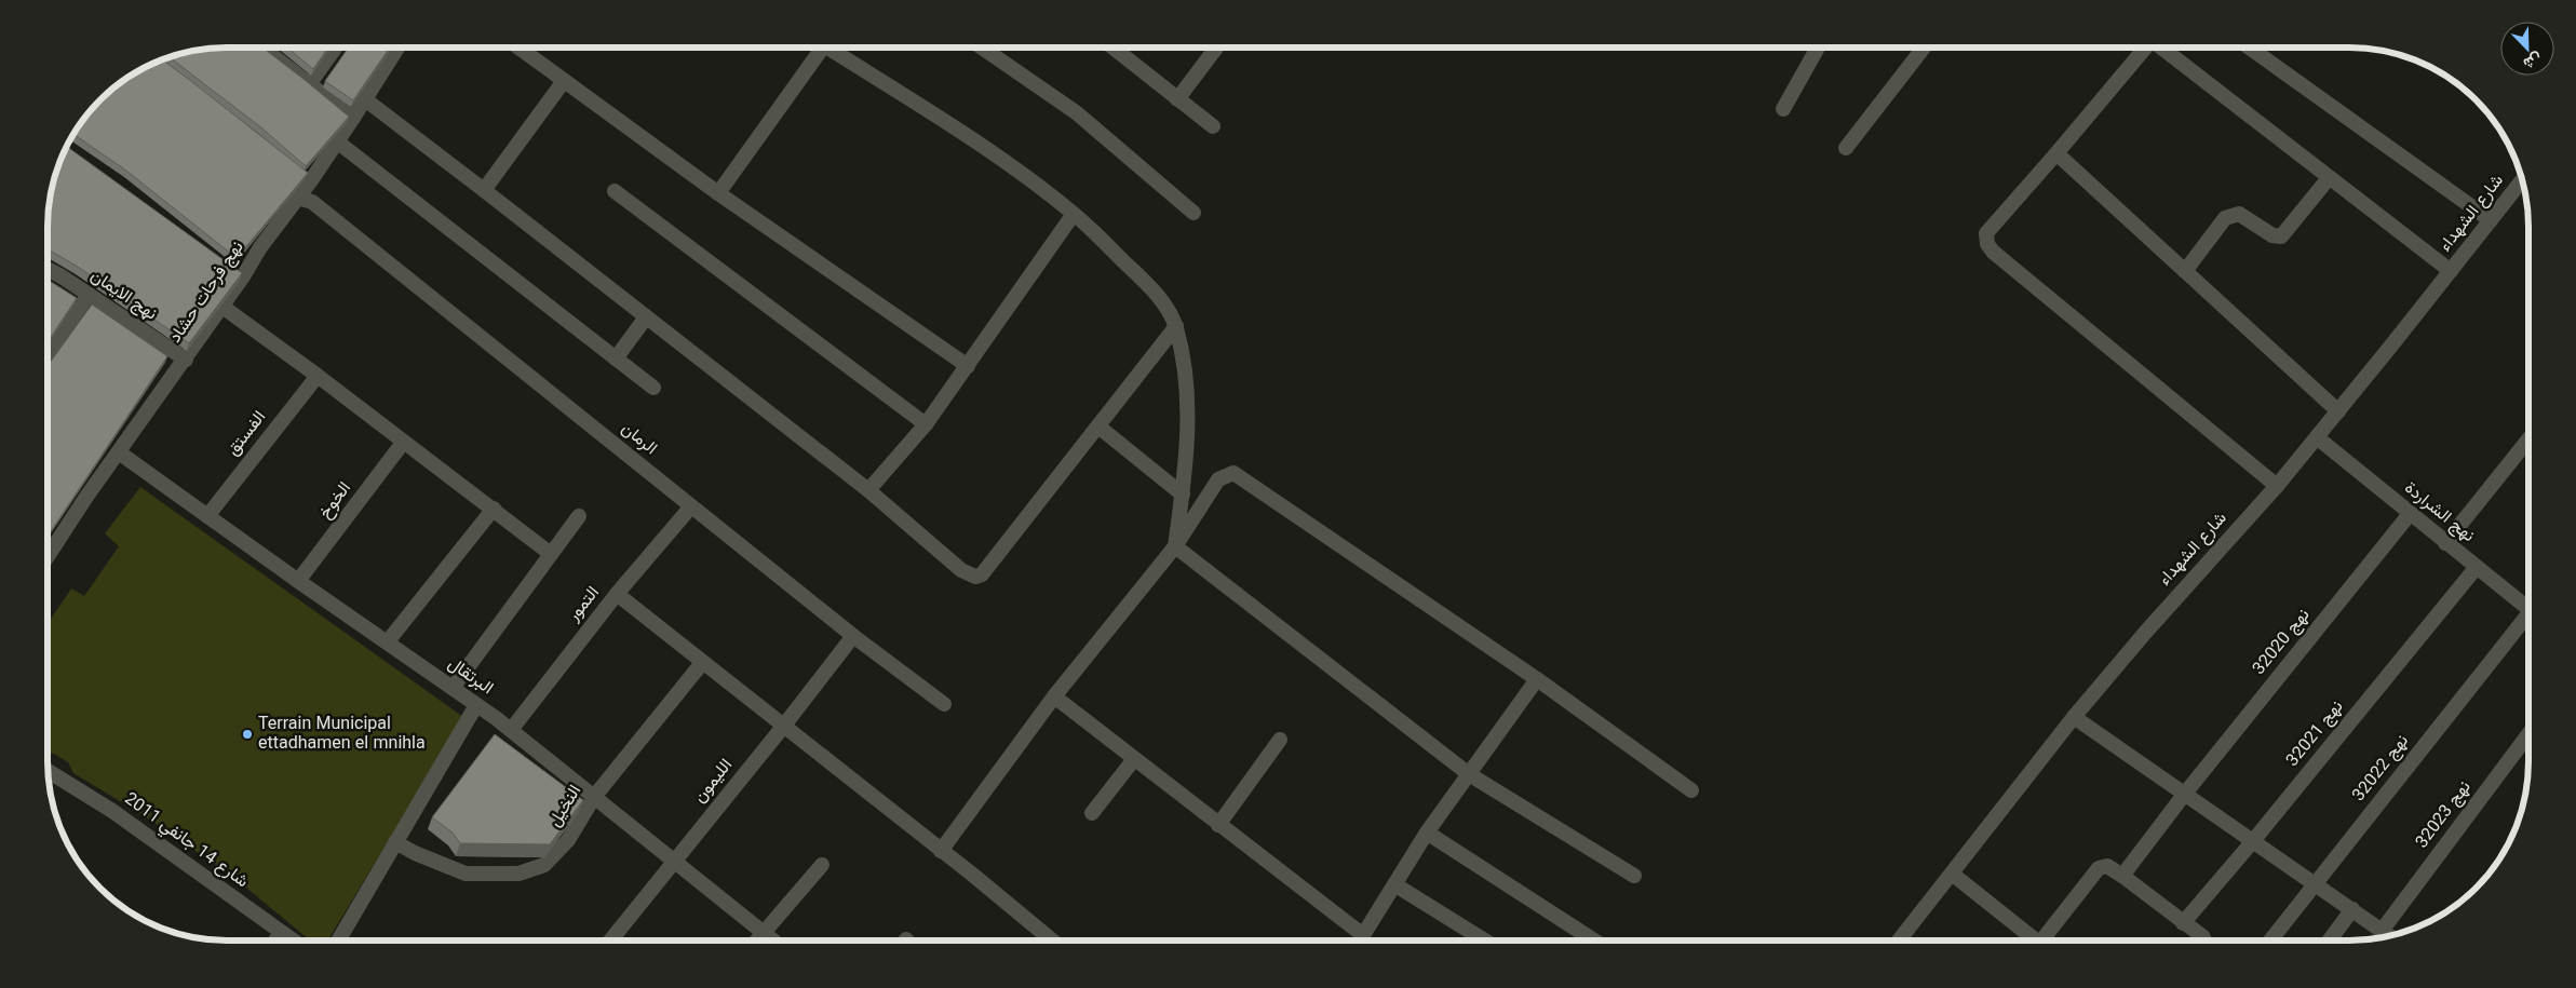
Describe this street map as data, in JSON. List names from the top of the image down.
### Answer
{
  "streets": {
    "street": [
      "شارع الشهداء",
      "نهج فرحات حشاد",
      "نهج الايمان",
      "الفستق",
      "الرمان",
      "الخوخ",
      "نهج الشراردة",
      "التمور",
      "نهج 32020",
      "البرتقال",
      "نهج 32021",
      "نهج 32022",
      "الليمون",
      "النخيل",
      "نهج 32023",
      "شارع 14 جانفي 2011"
    ]
  },
  "crossings": [
    ["شارع الشهداء", "نهج الشراردة"],
    ["نهج فرحات حشاد", "نهج الايمان"],
    ["نهج فرحات حشاد", "الرمان"],
    ["نهج فرحات حشاد", "البرتقال"],
    ["الفستق", "البرتقال"],
    ["الرمان", "التمور"],
    ["الرمان", "الليمون"],
    ["الخوخ", "البرتقال"],
    ["نهج الشراردة", "نهج 32020"],
    ["نهج الشراردة", "نهج 32021"],
    ["التمور", "البرتقال"],
    ["البرتقال", "الليمون"],
    ["البرتقال", "النخيل"]
  ],
  "places": ["Terrain Municipal ettadhamen el mnihla"],
  "north": "bottom right"
}
